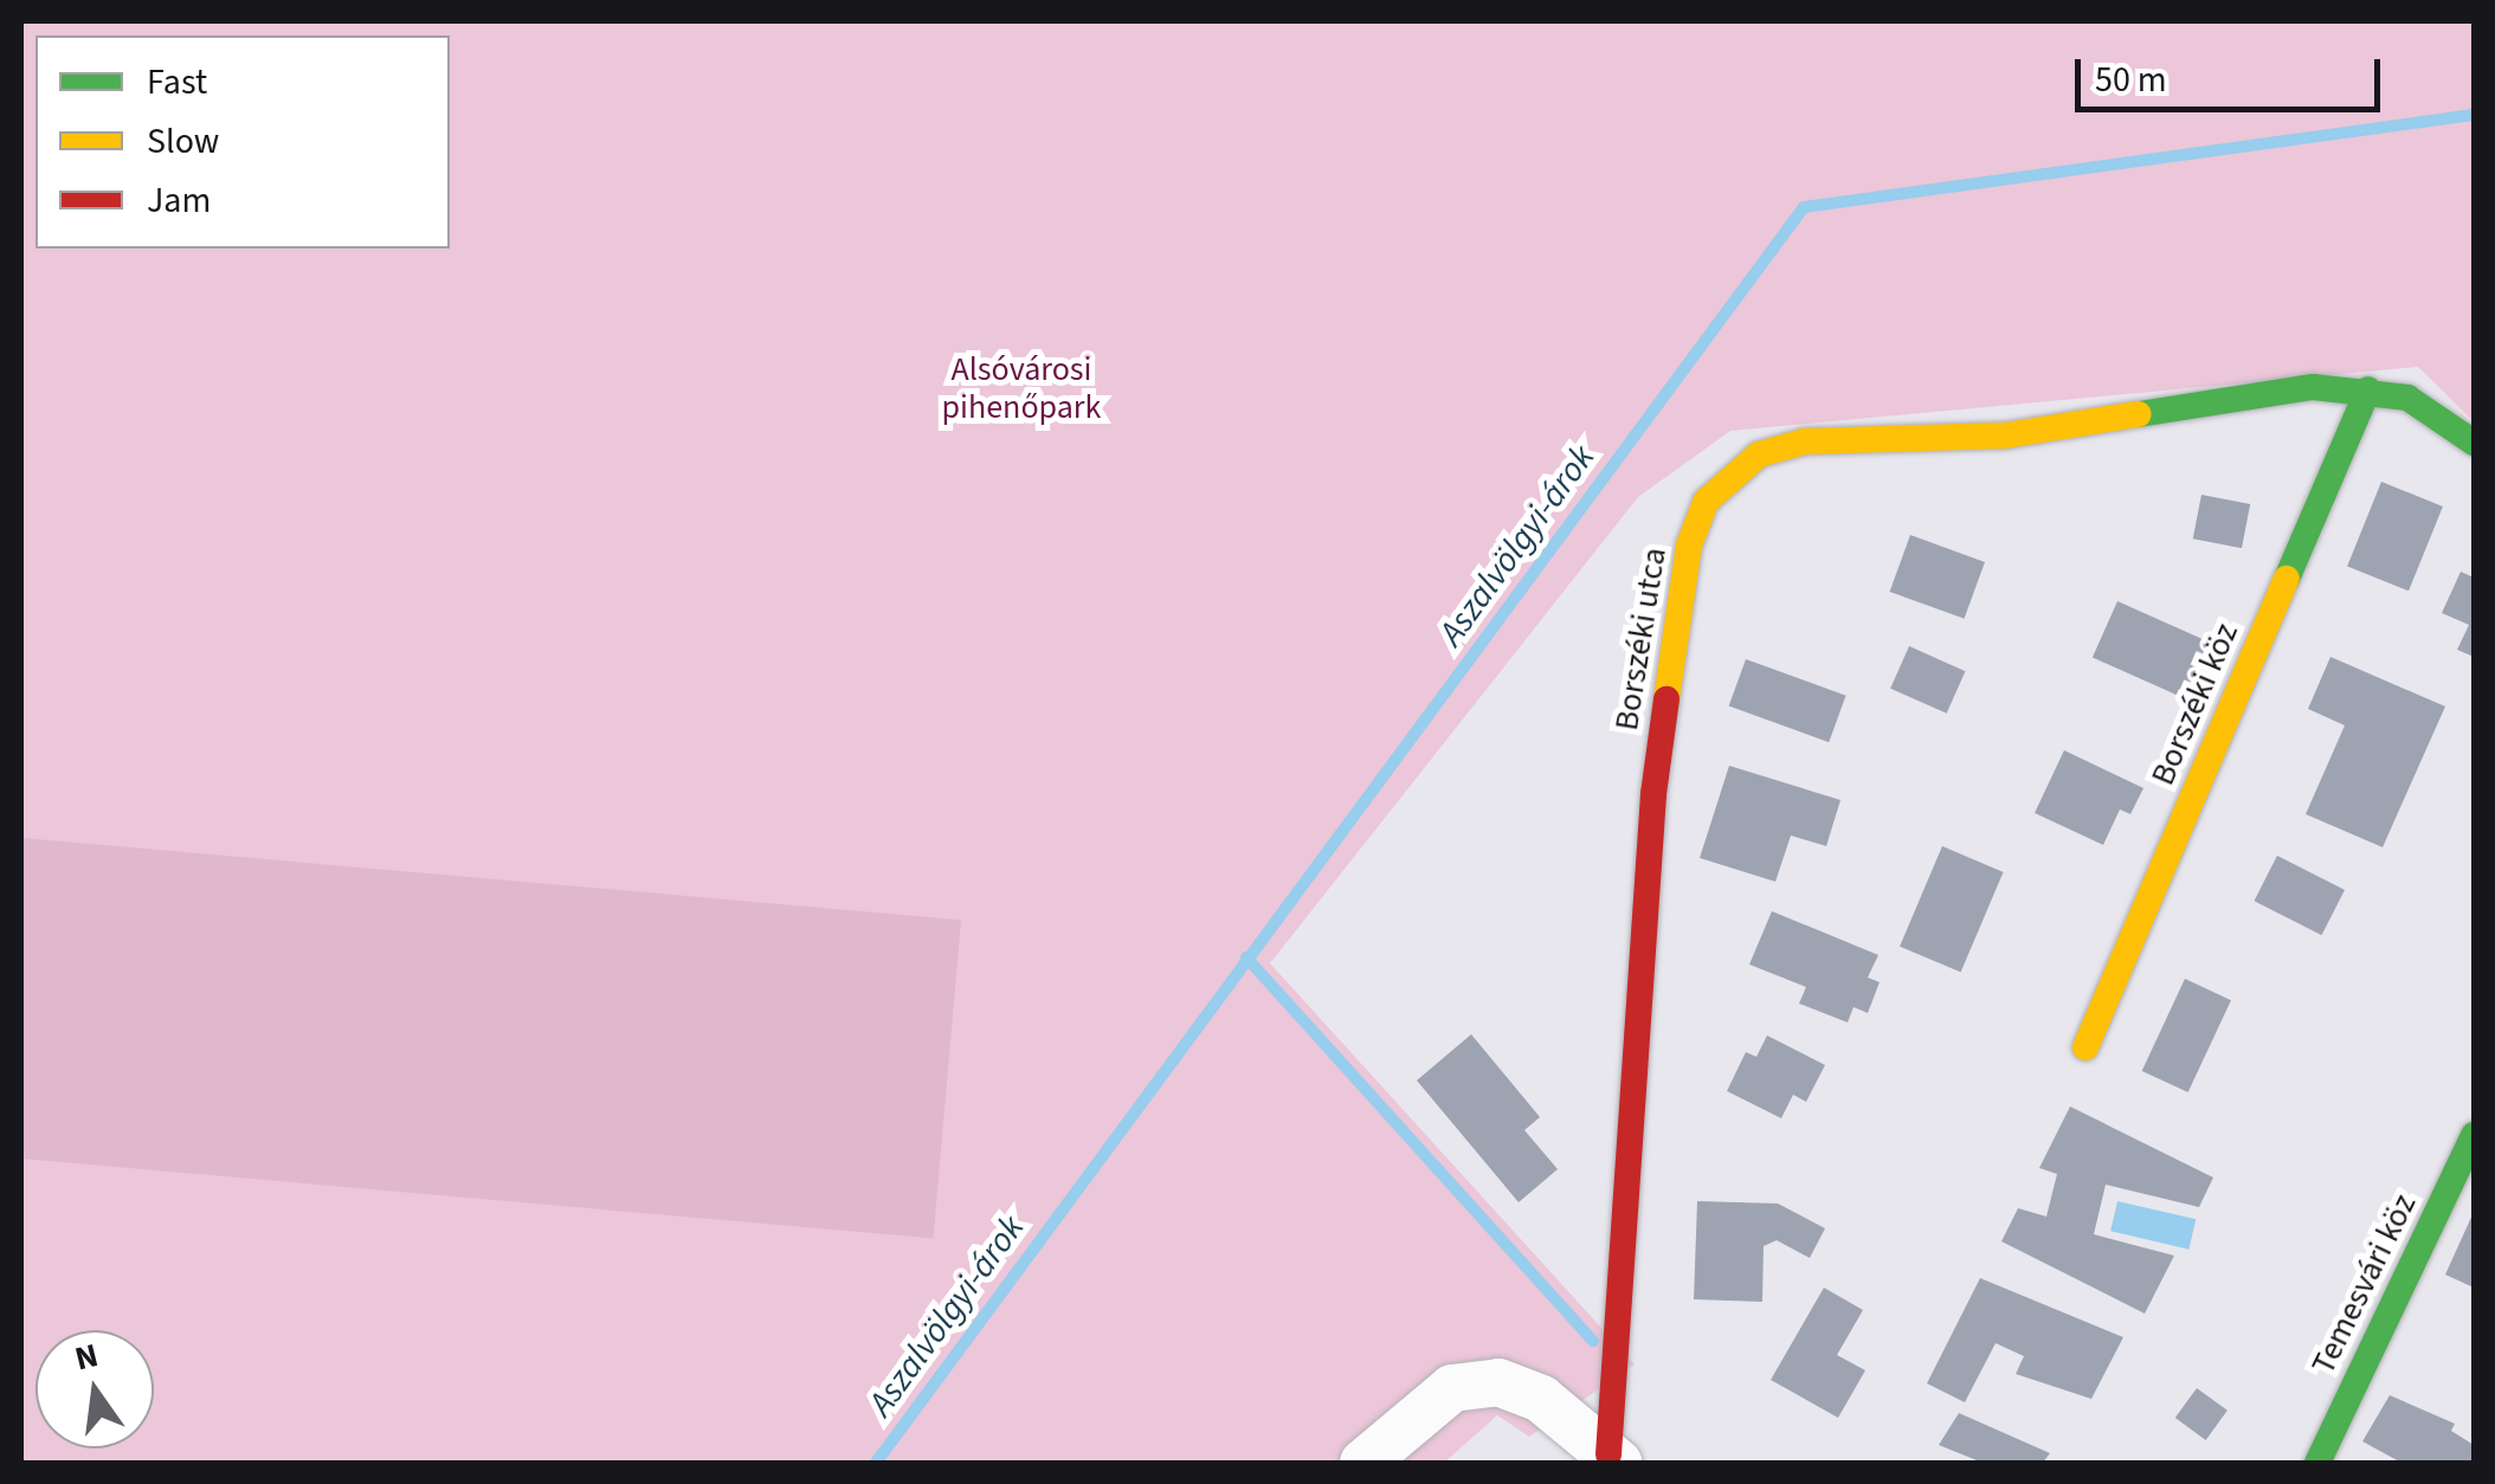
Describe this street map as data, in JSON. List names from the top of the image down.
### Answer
{
  "streets": {
    "street": ["Borszéki utca", "Borszéki köz", "Temesvári köz"]
  },
  "crossings": [
    ["Borszéki utca", "Borszéki köz"]
  ],
  "water": ["Aszalvölgyi-árok"],
  "parks": ["Alsóvárosi pihenőpark"],
  "legend": ["Fast", "Slow", "Jam"],
  "scale_bar": "50 m",
  "north": "top"
}
